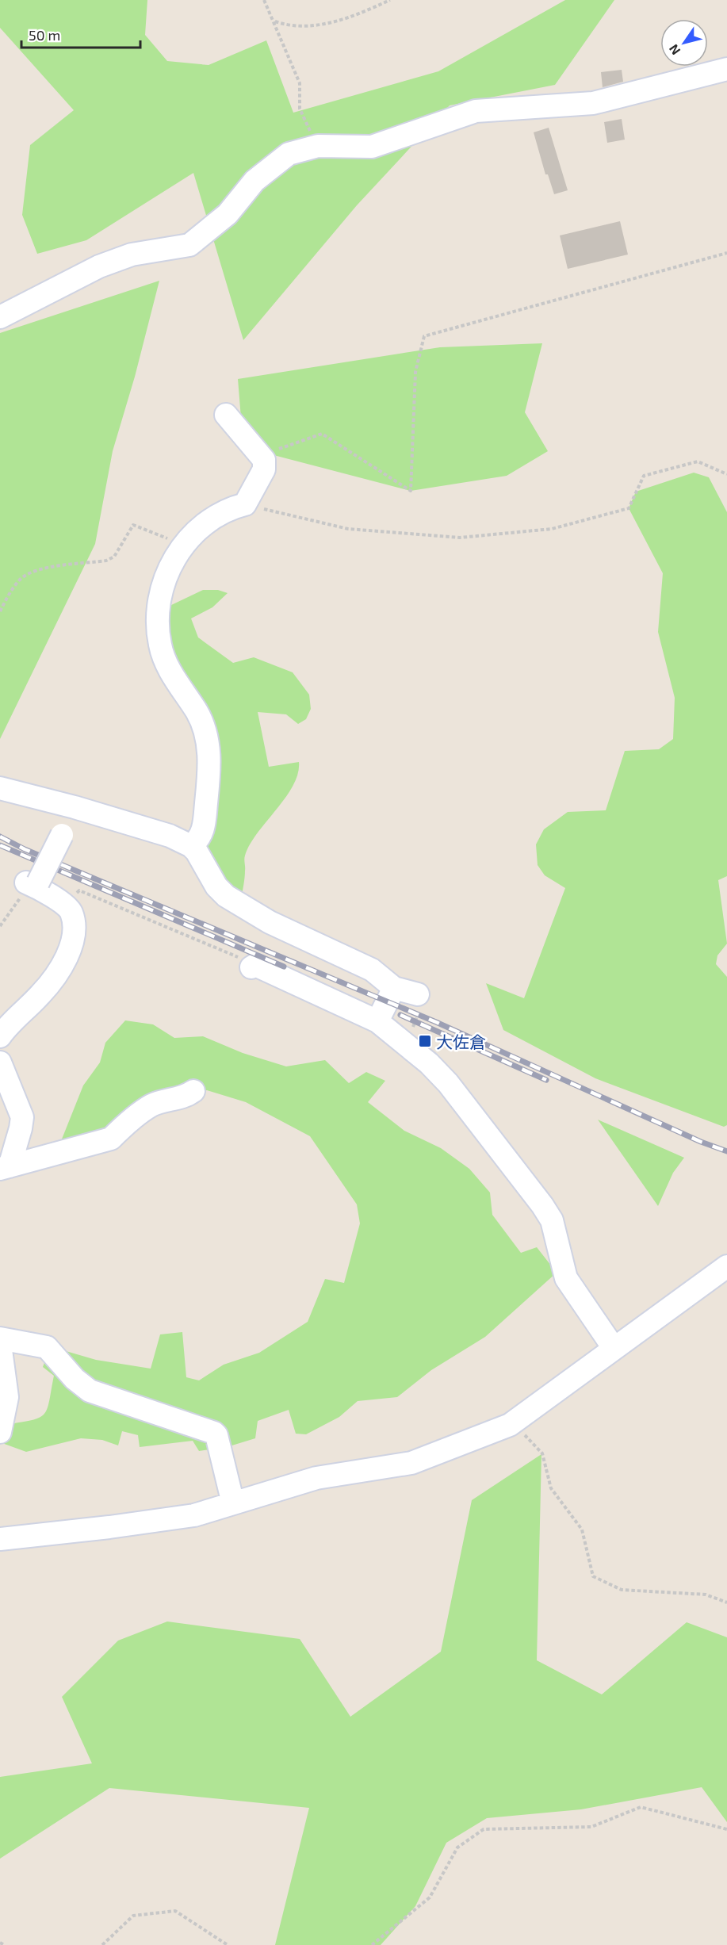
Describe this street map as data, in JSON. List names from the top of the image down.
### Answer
{
  "places": {
    "transit": ["大佐倉"]
  },
  "scale_bar": "50 m",
  "north": "bottom left"
}
